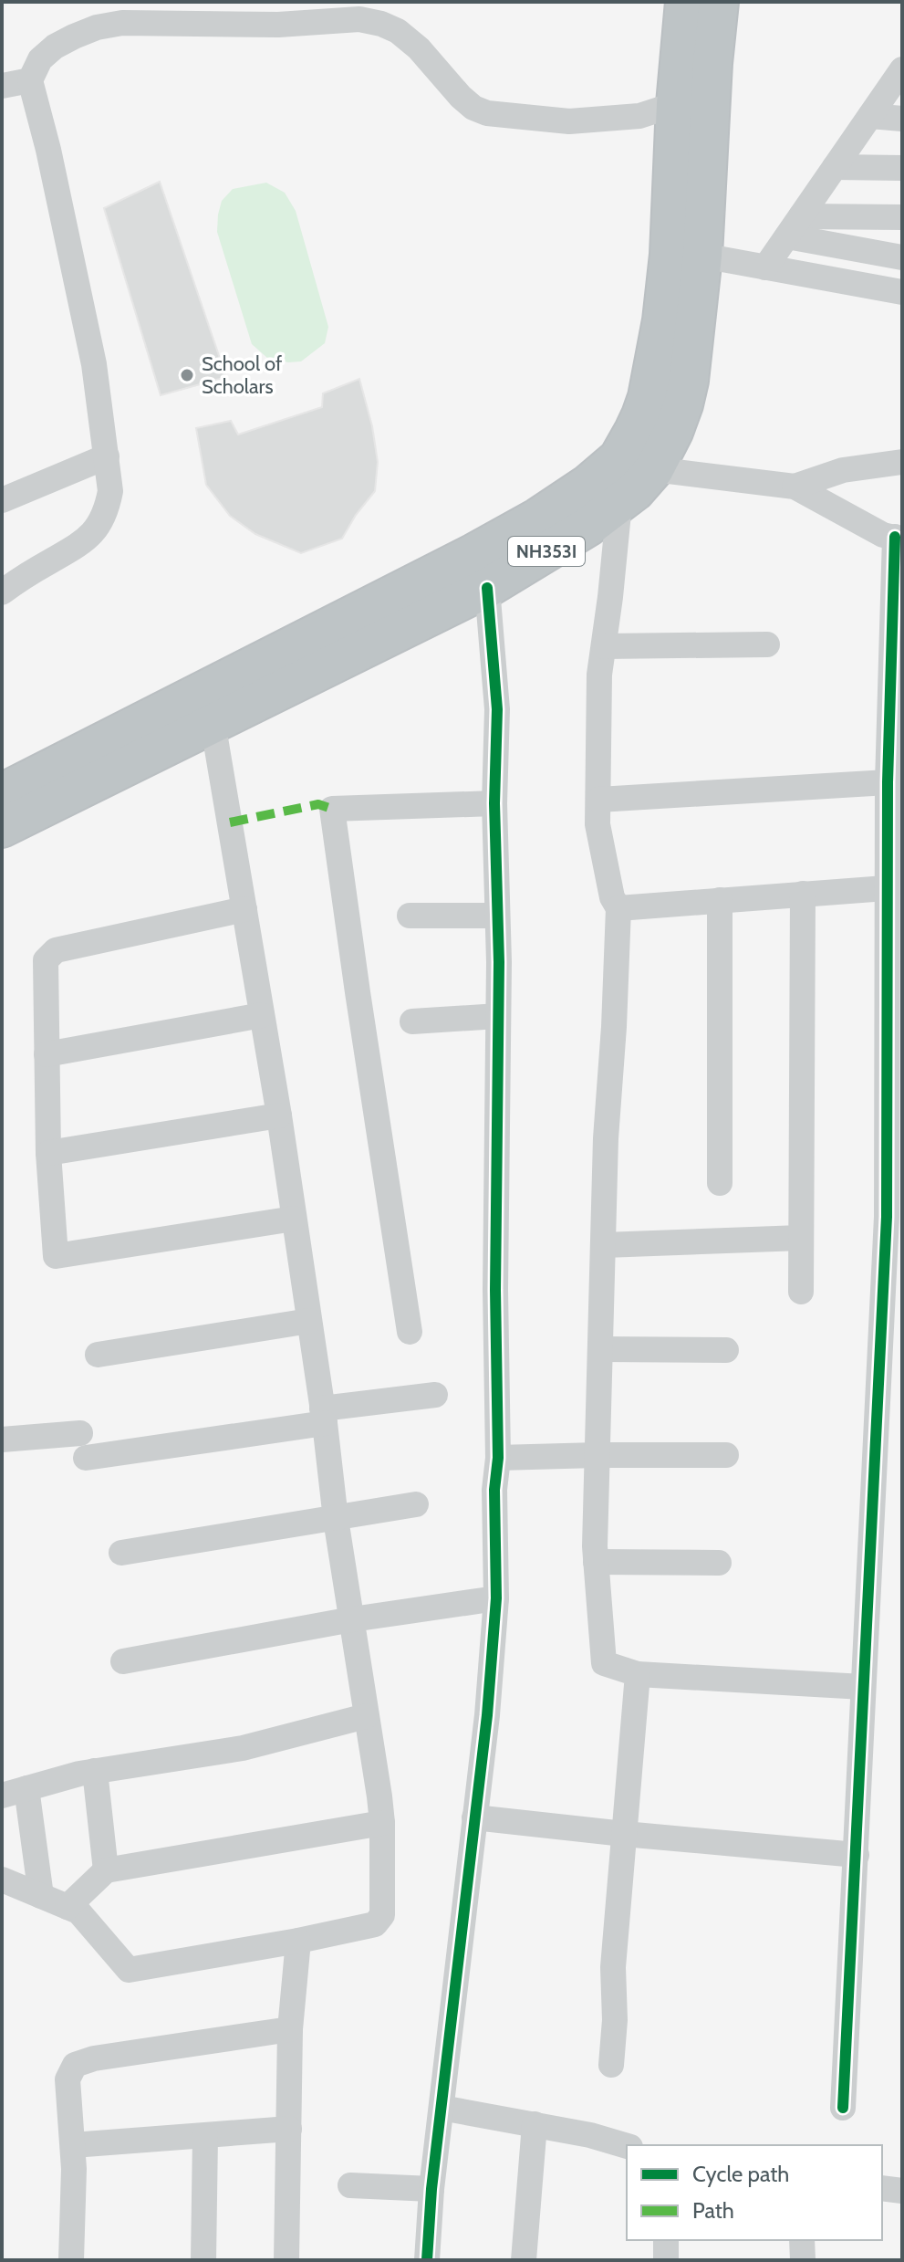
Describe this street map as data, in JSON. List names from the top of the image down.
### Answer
{
  "streets": {
    "highway": ["NH353I"]
  },
  "places": ["School of Scholars"],
  "legend": ["Cycle path", "Path"]
}
